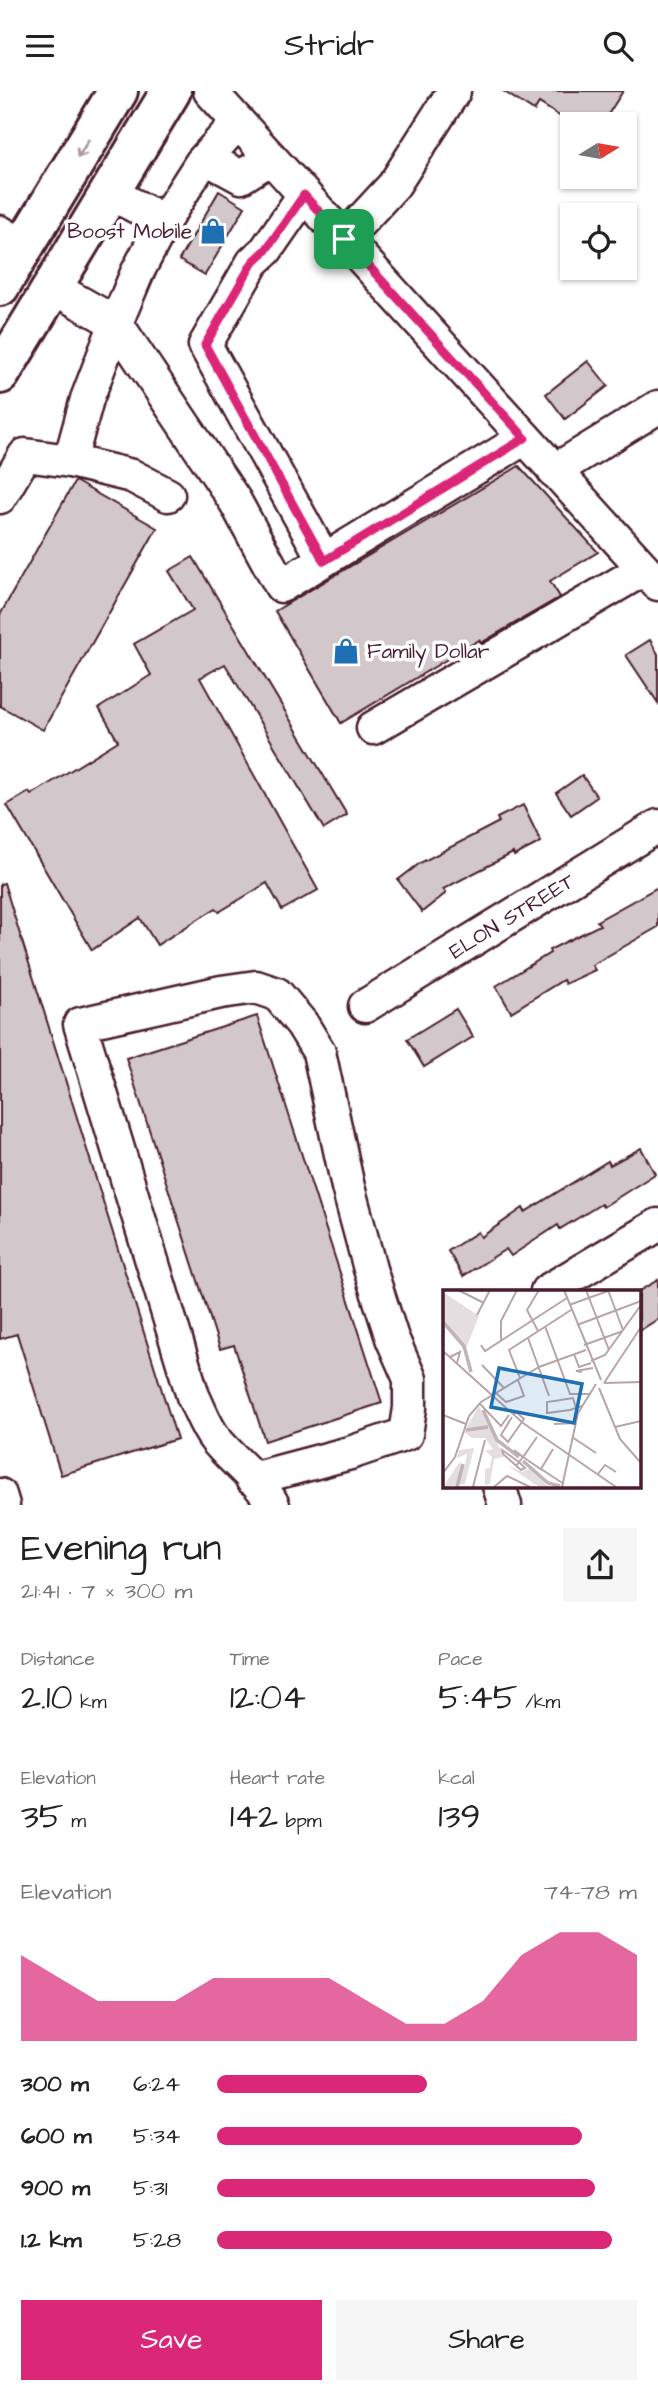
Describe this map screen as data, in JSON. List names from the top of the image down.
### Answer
{
  "streets": {
    "street": ["ELON STREET"]
  },
  "places": {
    "shop": ["Boost Mobile", "Family Dollar"]
  },
  "north": "right",
  "page": {
    "header": "Stridr",
    "heading": ["Evening run", "21:41 · 7 × 300 m"],
    "stats": [
      ["Distance", "2.10 km"],
      ["Time", "12:04"],
      ["Pace", "5:45 /km"],
      ["Elevation", "35 m"],
      ["Heart rate", "142 bpm"],
      ["kcal", "139"]
    ],
    "chart": ["Elevation", "74–78 m"],
    "list": [
      {
        "name": "300 m",
        "note": "6:24"
      },
      {
        "name": "600 m",
        "note": "5:34"
      },
      {
        "name": "900 m",
        "note": "5:31"
      },
      {
        "name": "1.2 km",
        "note": "5:28"
      }
    ],
    "buttons": ["Save", "Share"]
  }
}
